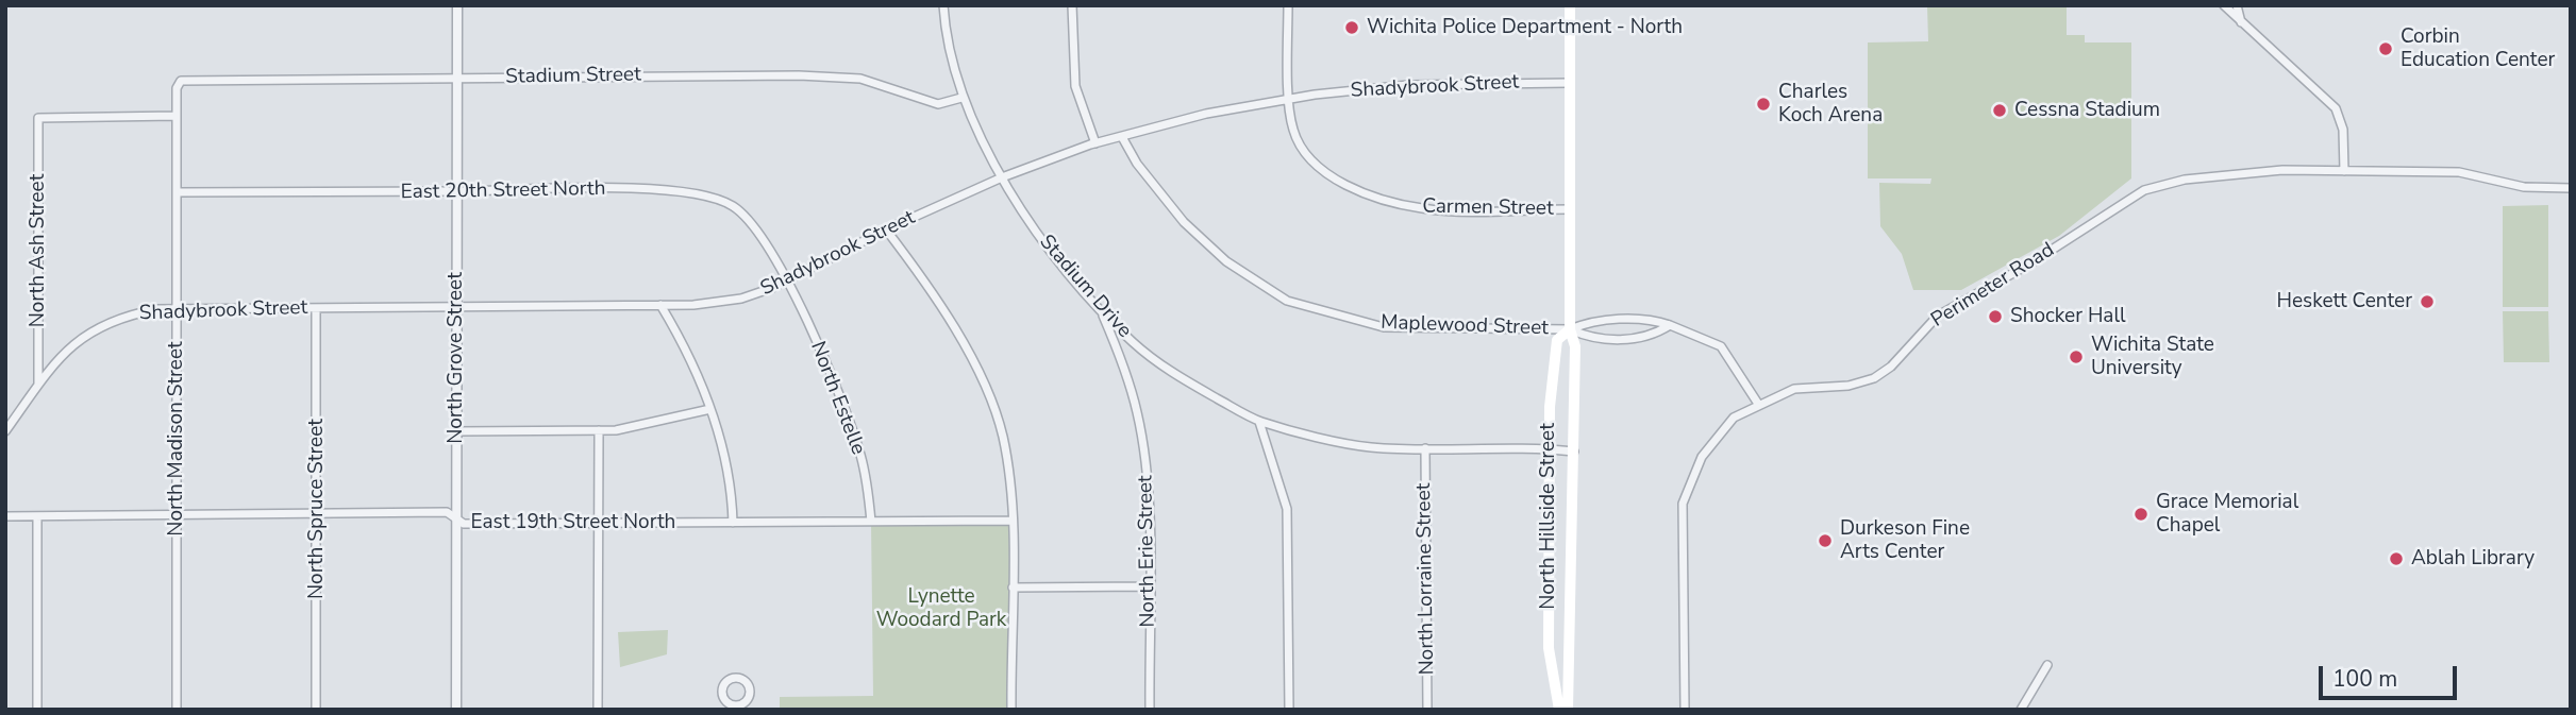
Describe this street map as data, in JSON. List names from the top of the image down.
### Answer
{
  "streets": {
    "main road": ["North Hillside Street"],
    "street": [
      "Stadium Street",
      "Shadybrook Street",
      "East 20th Street North",
      "Carmen Street",
      "North Ash Street",
      "Perimeter Road",
      "Stadium Drive",
      "Maplewood Street",
      "North Grove Street",
      "North Estelle",
      "North Madison Street",
      "North Spruce Street",
      "East 19th Street North",
      "North Erie Street",
      "North Lorraine Street"
    ]
  },
  "crossings": [
    ["Stadium Street", "Stadium Drive"],
    ["Stadium Street", "North Grove Street"],
    ["Stadium Street", "North Madison Street"],
    ["Shadybrook Street", "East 20th Street North"],
    ["Shadybrook Street", "Carmen Street"],
    ["Shadybrook Street", "North Ash Street"],
    ["Shadybrook Street", "Stadium Drive"],
    ["Shadybrook Street", "Maplewood Street"],
    ["Shadybrook Street", "North Grove Street"],
    ["Shadybrook Street", "North Estelle"],
    ["Shadybrook Street", "North Madison Street"],
    ["Shadybrook Street", "North Spruce Street"],
    ["Shadybrook Street", "North Hillside Street"],
    ["East 20th Street North", "North Grove Street"],
    ["East 20th Street North", "North Estelle"],
    ["East 20th Street North", "North Madison Street"],
    ["Carmen Street", "North Hillside Street"],
    ["North Ash Street", "North Madison Street"],
    ["Stadium Drive", "North Hillside Street"],
    ["Stadium Drive", "North Erie Street"],
    ["Stadium Drive", "North Lorraine Street"],
    ["Maplewood Street", "North Hillside Street"],
    ["North Grove Street", "East 19th Street North"],
    ["North Estelle", "East 19th Street North"],
    ["North Madison Street", "East 19th Street North"],
    ["North Spruce Street", "East 19th Street North"]
  ],
  "parks": ["Lynette Woodard Park"],
  "places": [
    "Wichita Police Department - North",
    "Corbin Education Center",
    "Charles Koch Arena",
    "Cessna Stadium",
    "Heskett Center",
    "Shocker Hall",
    "Wichita State University",
    "Grace Memorial Chapel",
    "Durkeson Fine Arts Center",
    "Ablah Library"
  ],
  "scale_bar": "100 m"
}
